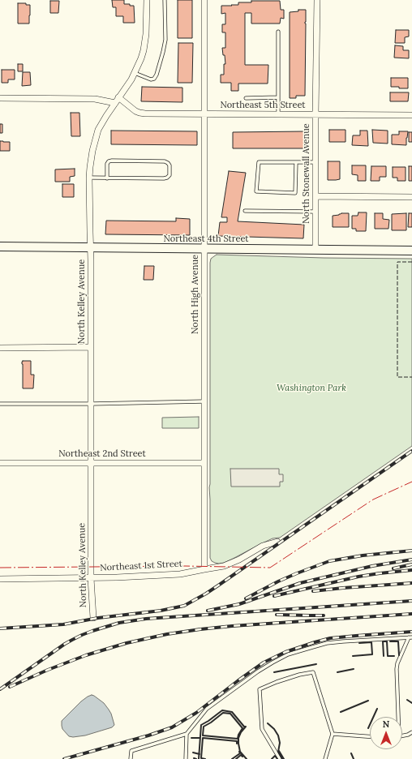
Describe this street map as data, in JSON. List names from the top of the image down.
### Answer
{
  "streets": {
    "main road": ["Northeast 4th Street"],
    "street": [
      "Northeast 5th Street",
      "North Stonewall Avenue",
      "North High Avenue",
      "North Kelley Avenue",
      "Northeast 2nd Street",
      "Northeast 1st Street"
    ]
  },
  "crossings": [
    ["Northeast 5th Street", "North Stonewall Avenue"],
    ["Northeast 5th Street", "North High Avenue"],
    ["Northeast 5th Street", "North Kelley Avenue"],
    ["North Stonewall Avenue", "Northeast 4th Street"],
    ["Northeast 4th Street", "North High Avenue"],
    ["Northeast 4th Street", "North Kelley Avenue"],
    ["North High Avenue", "Northeast 2nd Street"],
    ["North High Avenue", "Northeast 1st Street"],
    ["North Kelley Avenue", "Northeast 2nd Street"],
    ["North Kelley Avenue", "Northeast 1st Street"]
  ],
  "parks": ["Washington Park"],
  "north": "top"
}
